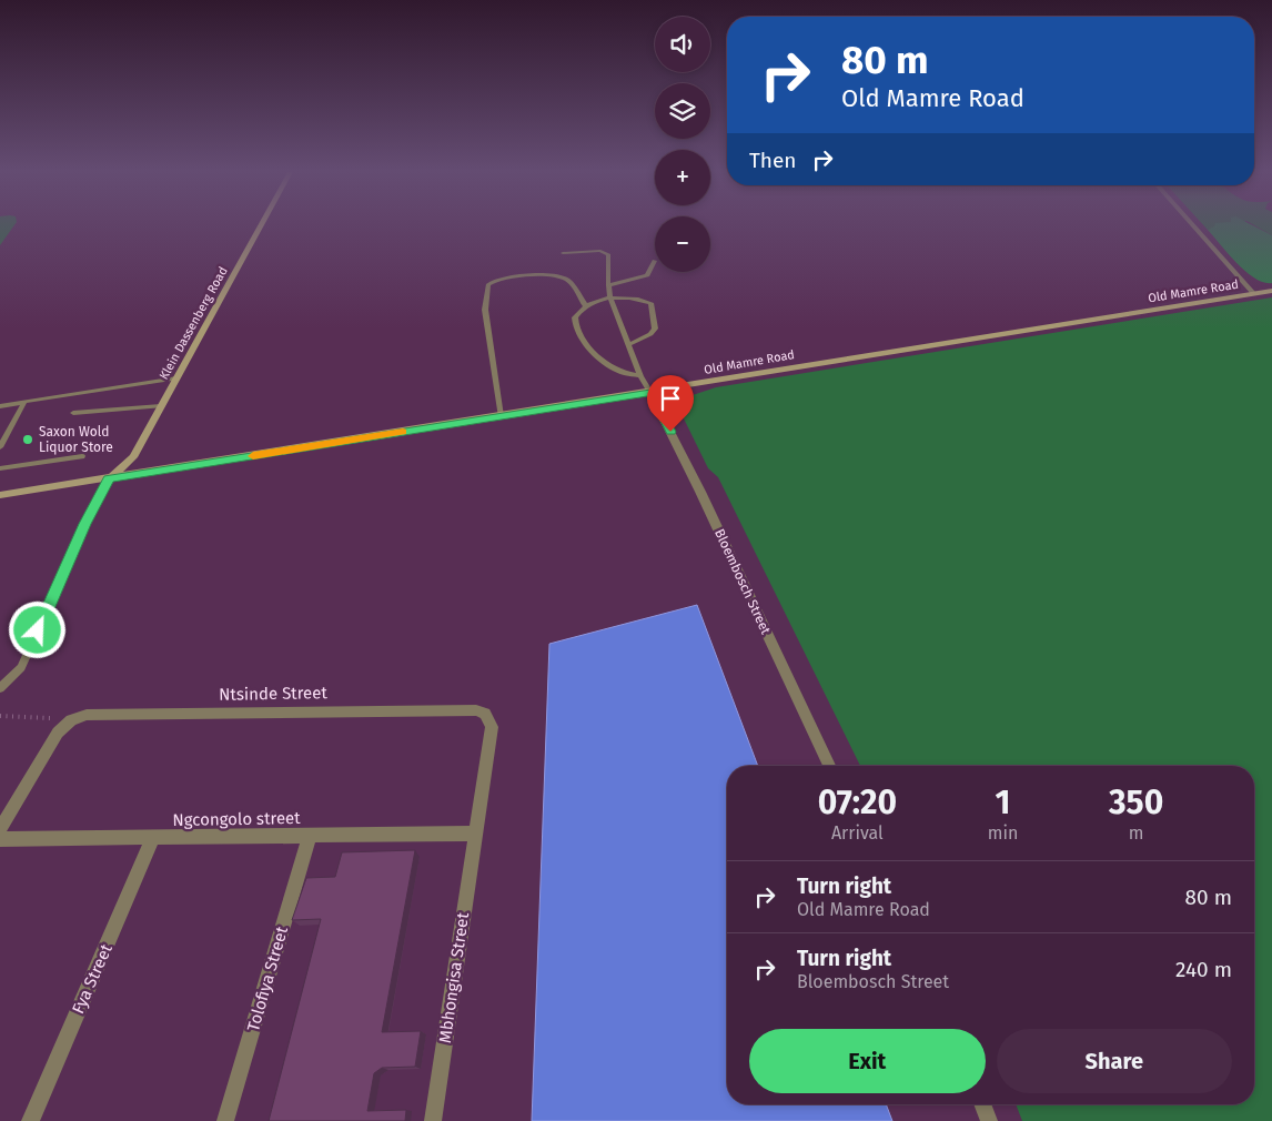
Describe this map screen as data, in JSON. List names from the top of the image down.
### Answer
{
  "streets": {
    "main road": ["Old Mamre Road", "Klein Dassenberg Road"],
    "street": [
      "Bloembosch Street",
      "Ntsinde Street",
      "Ngcongolo street",
      "Mbhongisa Street",
      "Fya Street",
      "Tolofiya Street"
    ]
  },
  "crossings": [
    ["Old Mamre Road", "Klein Dassenberg Road"],
    ["Old Mamre Road", "Bloembosch Street"],
    ["Ntsinde Street", "Ngcongolo street"],
    ["Ntsinde Street", "Mbhongisa Street"],
    ["Ngcongolo street", "Mbhongisa Street"],
    ["Ngcongolo street", "Fya Street"],
    ["Ngcongolo street", "Tolofiya Street"]
  ],
  "places": ["Saxon Wold Liquor Store"],
  "page": {
    "map_buttons": ["+", "−"],
    "turn": ["80 m", "Old Mamre Road"],
    "then": "Then",
    "eta": [
      "07:20",
      "Arrival",
      "1",
      "min",
      "350",
      "m"
    ],
    "list": [
      {
        "name": "Turn right",
        "note": "Old Mamre Road",
        "value": "80 m"
      },
      {
        "name": "Turn right",
        "note": "Bloembosch Street",
        "value": "240 m"
      }
    ],
    "buttons": ["Exit", "Share"]
  }
}
